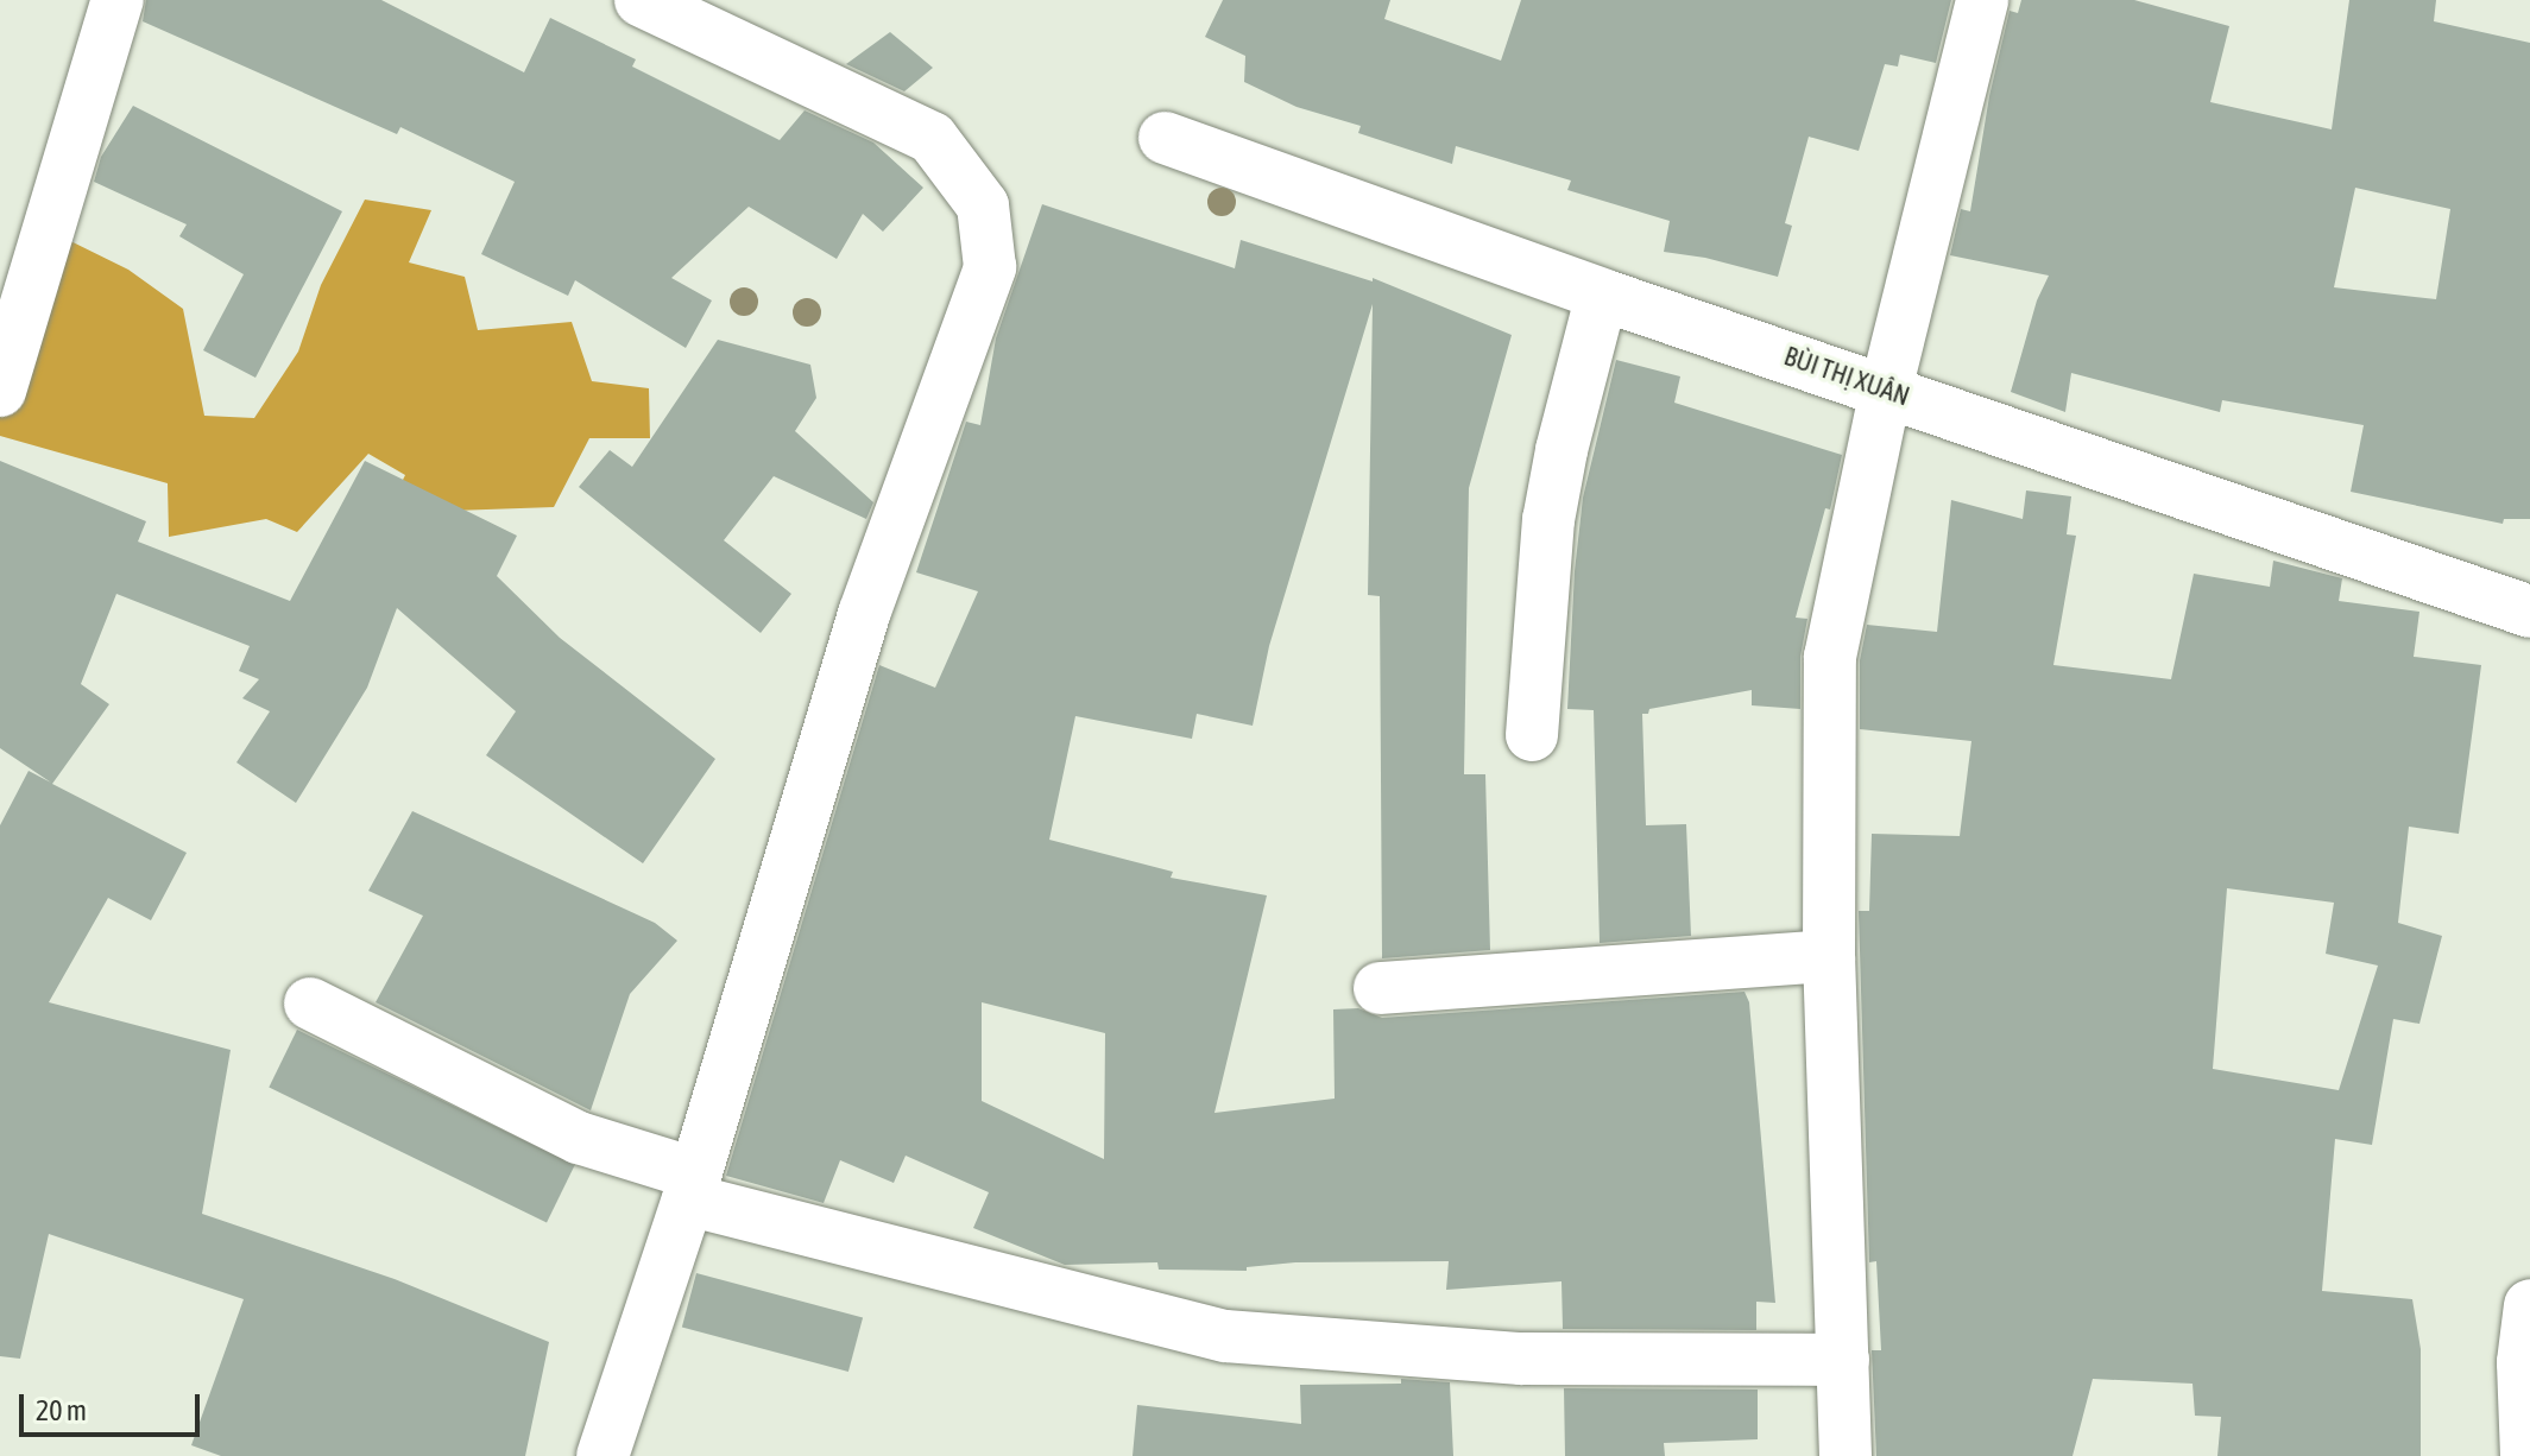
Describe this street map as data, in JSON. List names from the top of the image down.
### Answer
{
  "streets": {
    "street": ["BÙI THỊ XUÂN"]
  },
  "scale_bar": "20 m"
}
